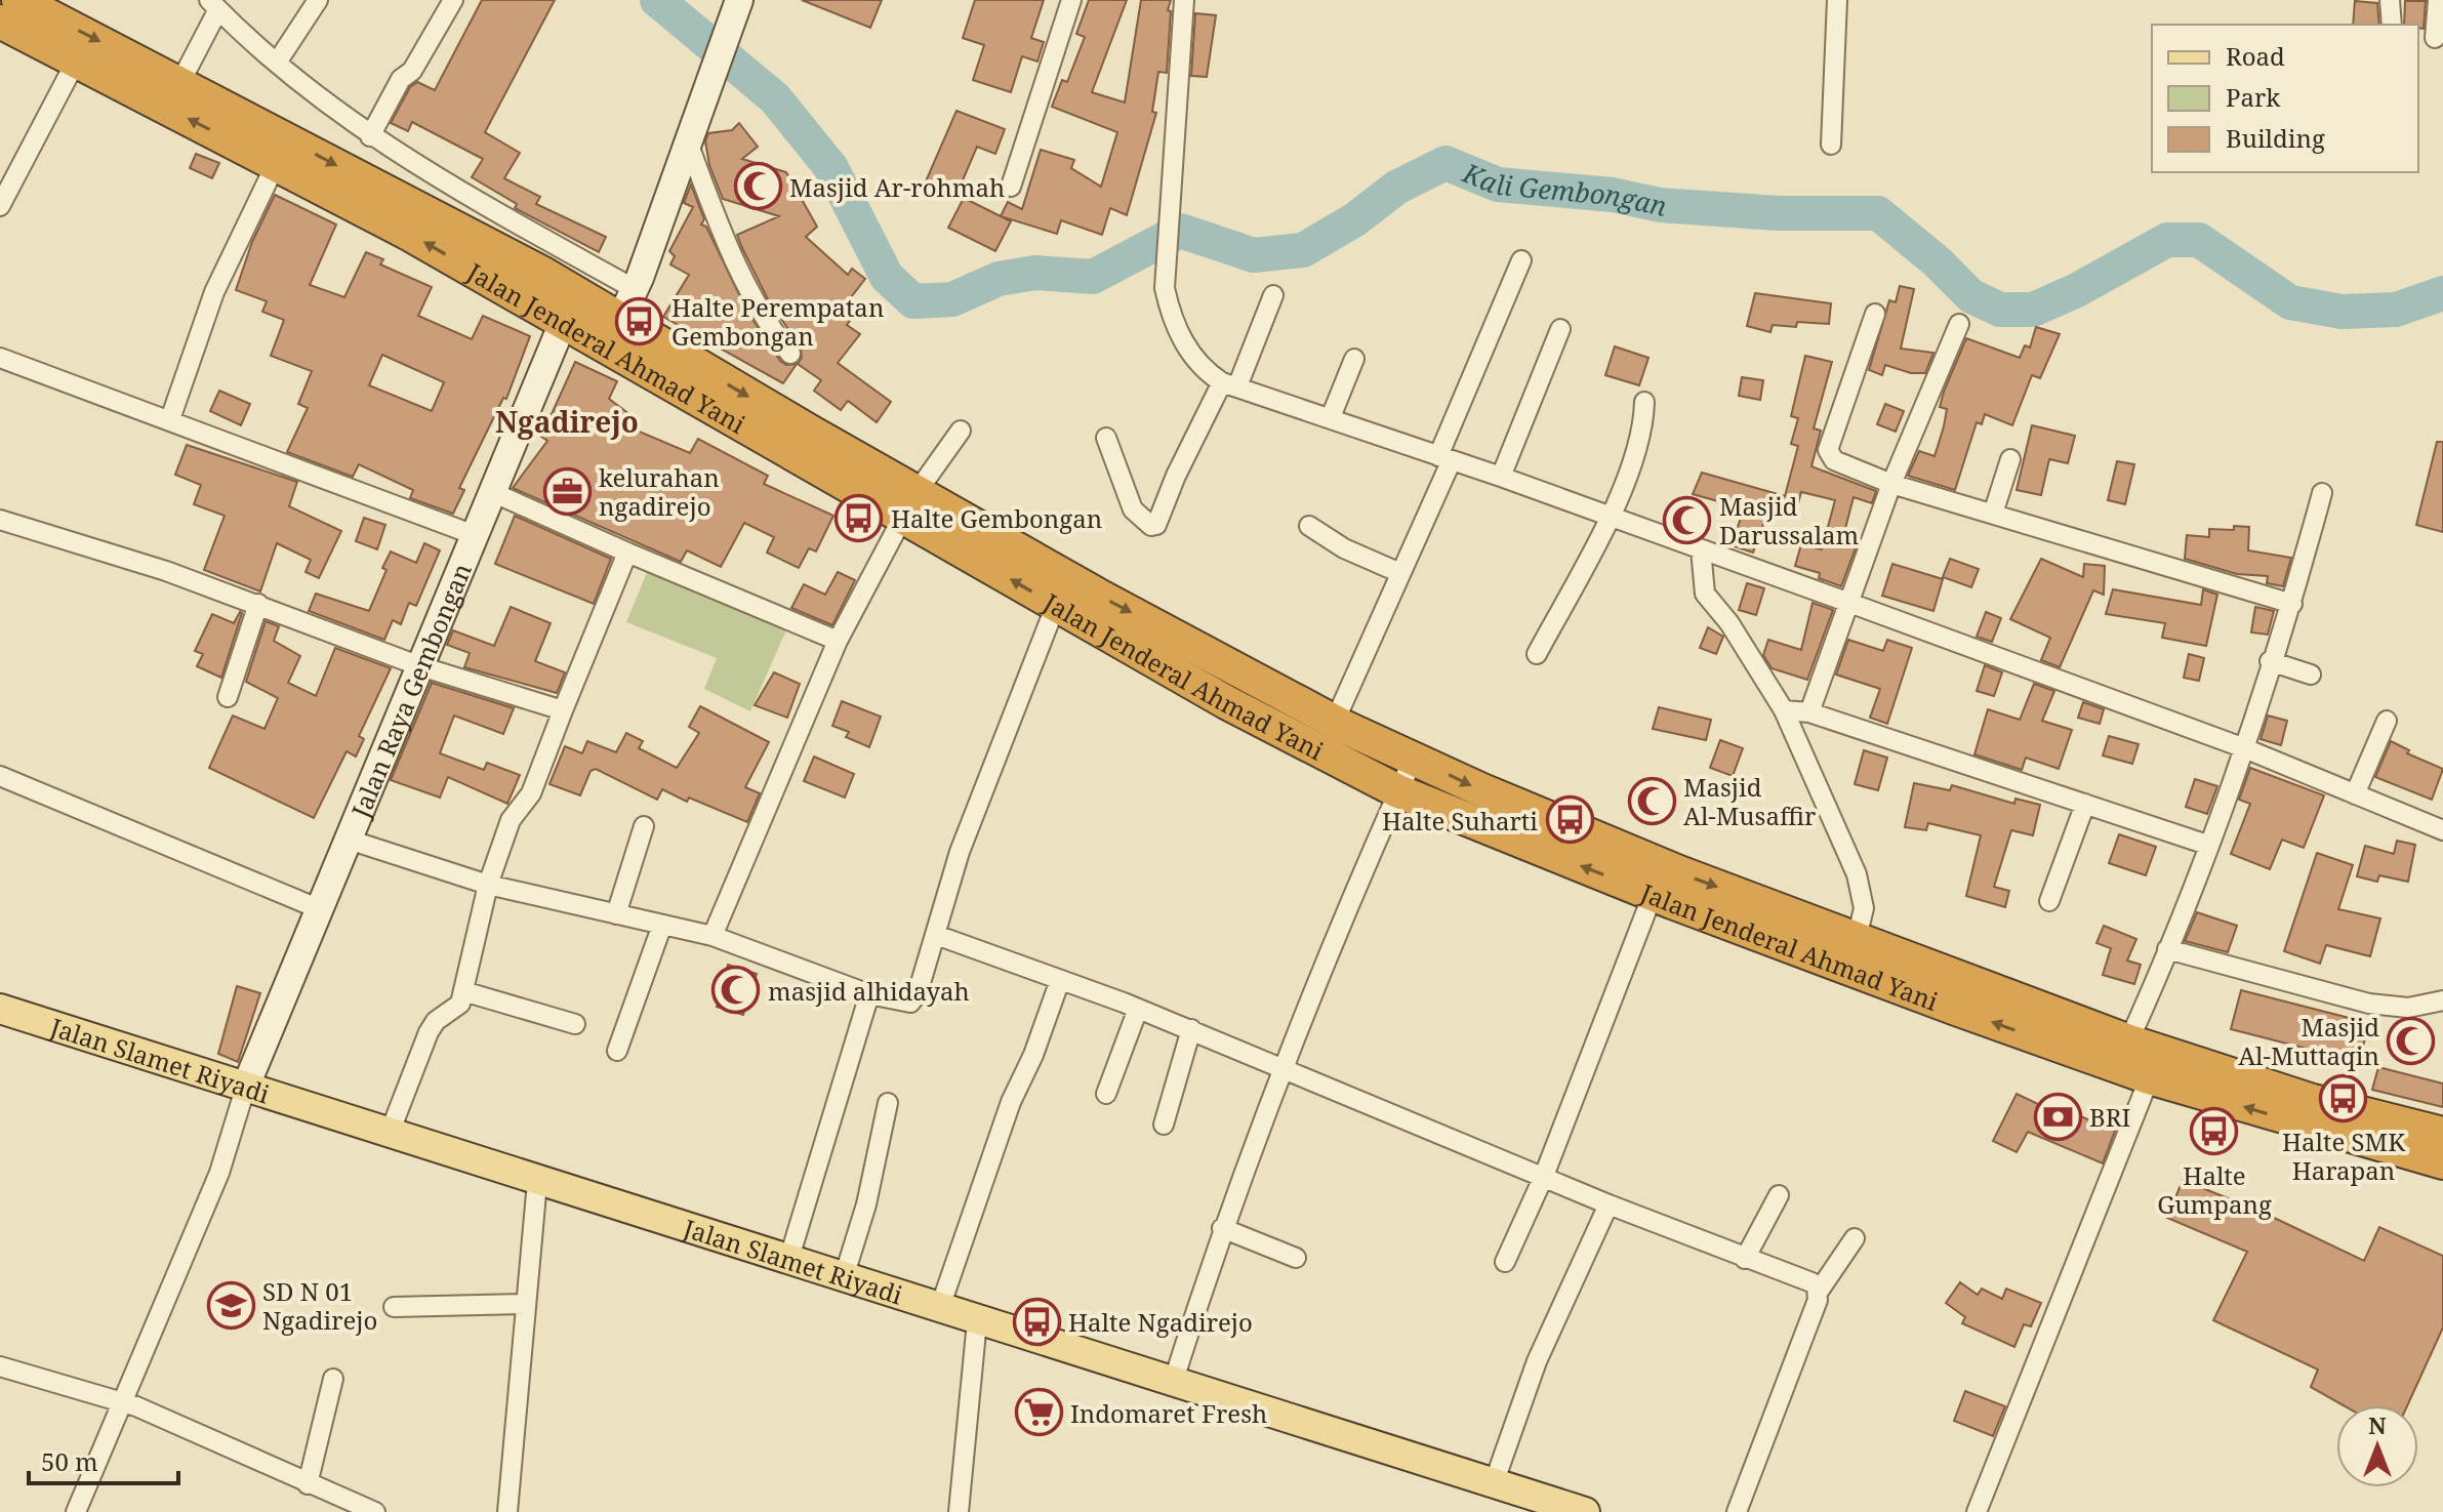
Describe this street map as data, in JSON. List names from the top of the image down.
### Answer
{
  "streets": {
    "highway": ["Jalan Jenderal Ahmad Yani"],
    "main road": ["Jalan Slamet Riyadi"],
    "street": ["Jalan Raya Gembongan"]
  },
  "crossings": [
    ["Jalan Jenderal Ahmad Yani", "Jalan Raya Gembongan"],
    ["Jalan Raya Gembongan", "Jalan Slamet Riyadi"]
  ],
  "districts": ["Ngadirejo"],
  "water": ["Kali Gembongan"],
  "places": {
    "mosque": [
      "Masjid Ar-rohmah",
      "Masjid Darussalam",
      "Masjid Al-Musaffir",
      "masjid alhidayah",
      "Masjid Al-Muttaqin"
    ],
    "bus stop": [
      "Halte Perempatan Gembongan",
      "Halte Gembongan",
      "Halte Suharti",
      "Halte SMK Harapan",
      "Halte Gumpang",
      "Halte Ngadirejo"
    ],
    "office": ["kelurahan ngadirejo"],
    "bank": ["BRI"],
    "school or university": ["SD N 01 Ngadirejo"],
    "supermarket": ["Indomaret Fresh"]
  },
  "legend": ["Road", "Park", "Building"],
  "scale_bar": "50 m",
  "north": "top"
}
